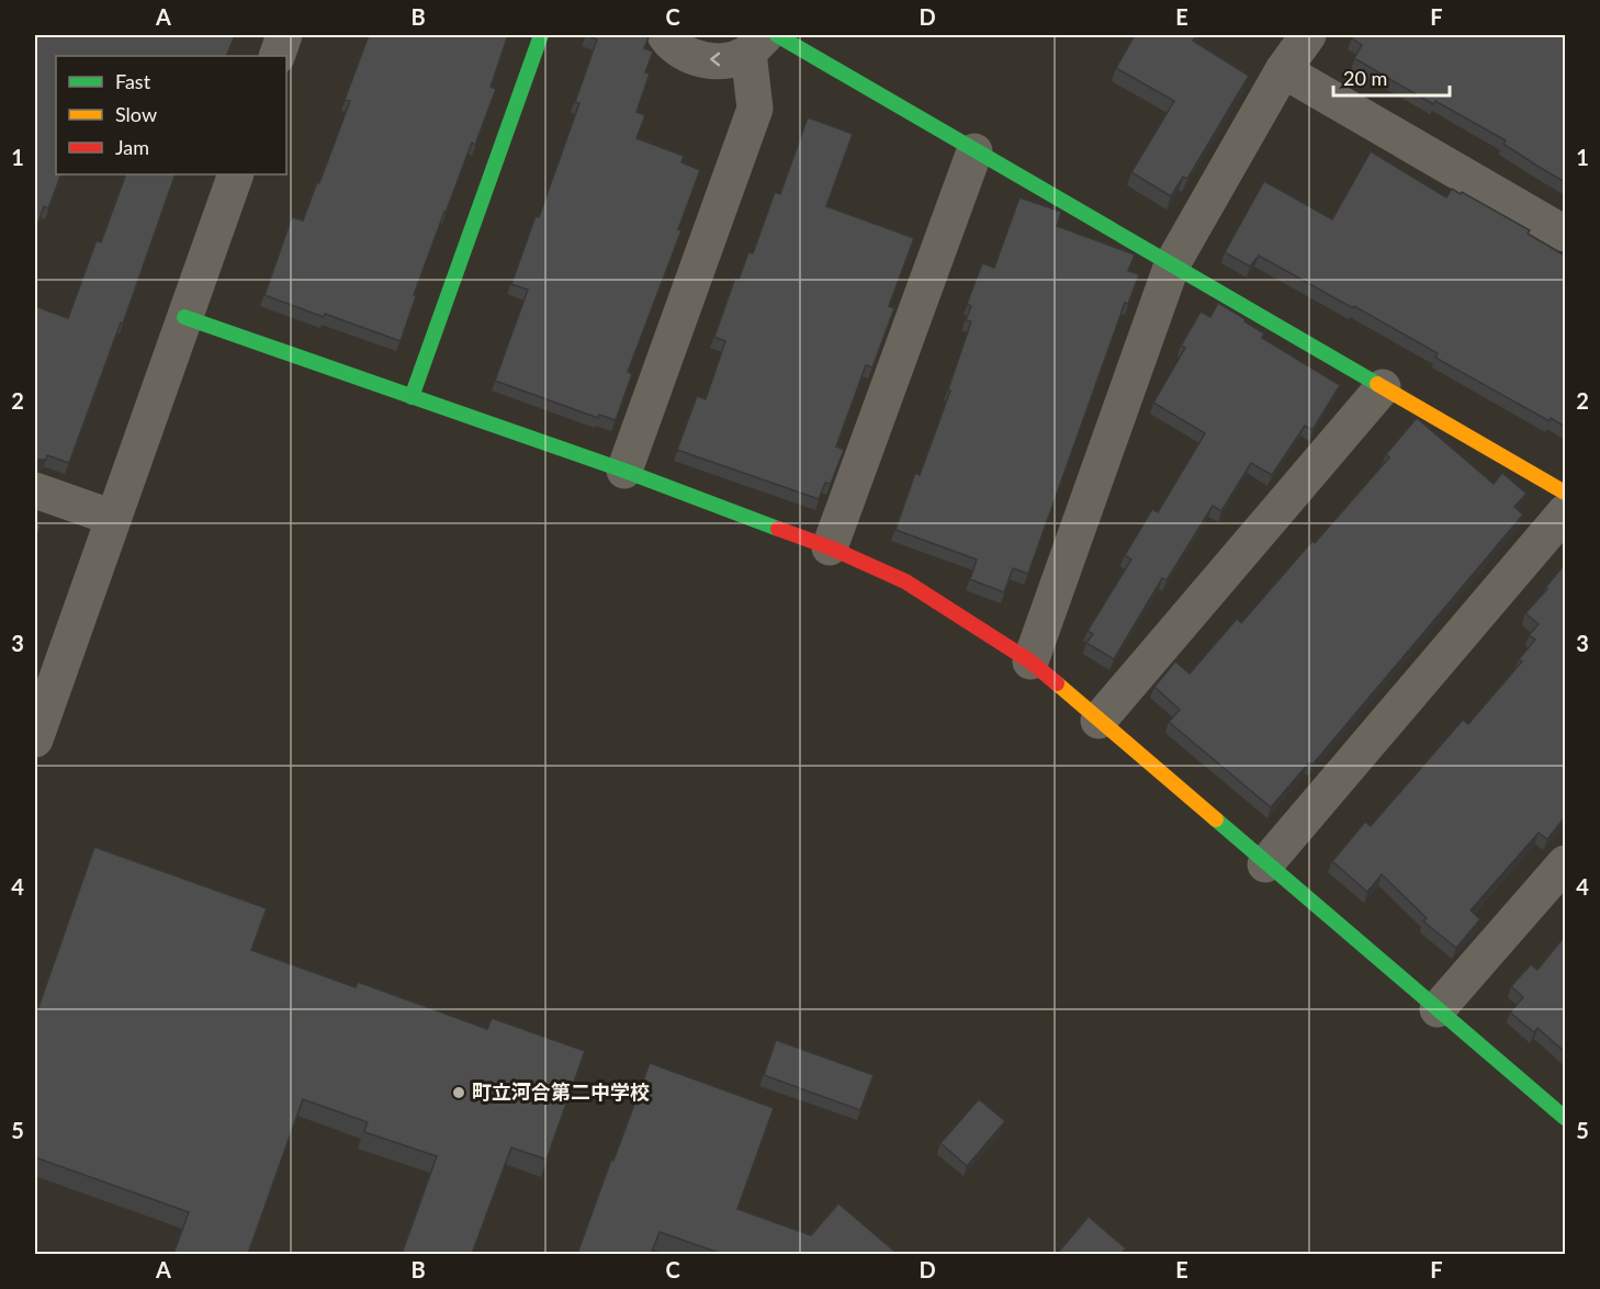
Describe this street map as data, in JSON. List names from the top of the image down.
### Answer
{
  "places": ["町立河合第二中学校"],
  "legend": ["Fast", "Slow", "Jam"],
  "scale_bar": "20 m",
  "grid": {
    "columns": [
      "A",
      "B",
      "C",
      "D",
      "E",
      "F"
    ],
    "rows": [
      "1",
      "2",
      "3",
      "4",
      "5"
    ]
  }
}
